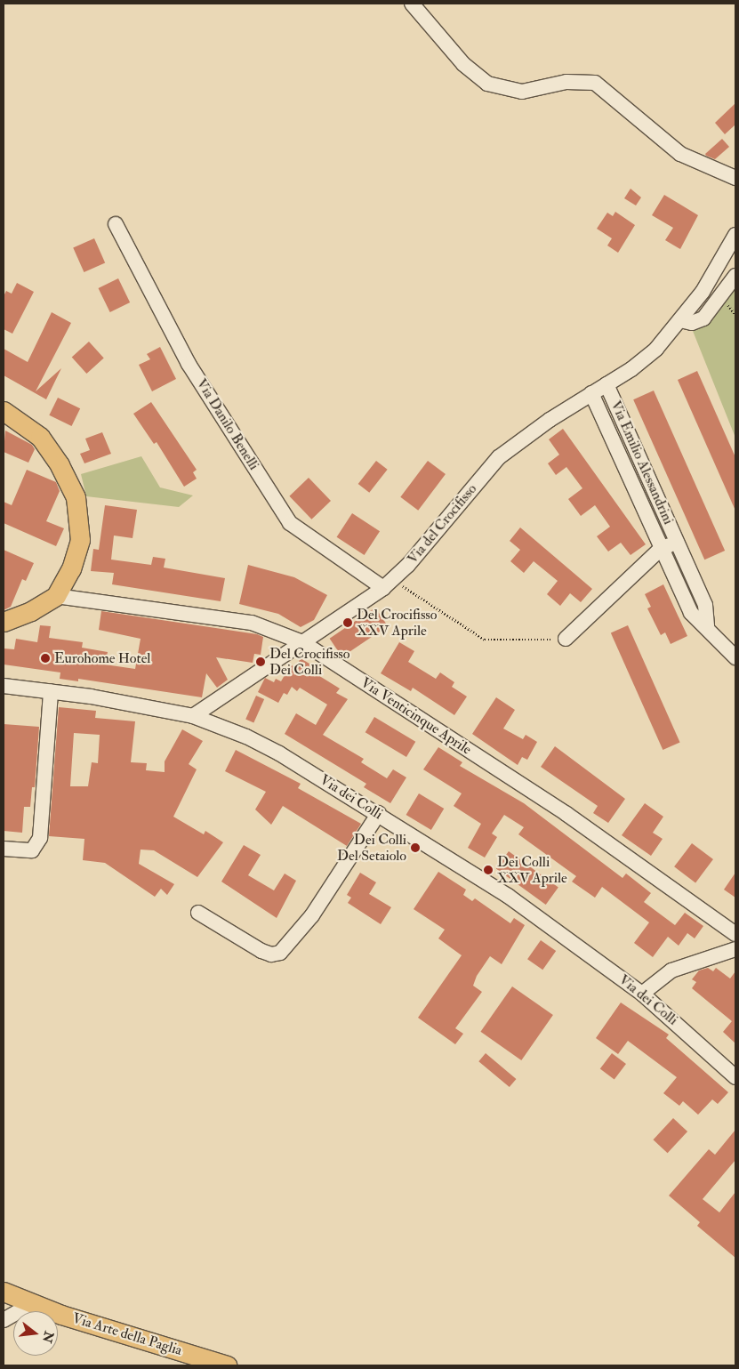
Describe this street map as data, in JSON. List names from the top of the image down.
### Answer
{
  "streets": {
    "main road": ["Via Arte della Paglia"],
    "street": [
      "Via Danilo Benelli",
      "Via Emilio Alessandrini",
      "Via del Crocifisso",
      "Via Venticinque Aprile",
      "Via dei Colli"
    ]
  },
  "crossings": [
    ["Via Danilo Benelli", "Via del Crocifisso"],
    ["Via Emilio Alessandrini", "Via del Crocifisso"],
    ["Via del Crocifisso", "Via Venticinque Aprile"],
    ["Via del Crocifisso", "Via dei Colli"]
  ],
  "places": [
    "Del Crocifisso XXV Aprile",
    "Eurohome Hotel",
    "Del Crocifisso Dei Colli",
    "Dei Colli Del Setaiolo",
    "Dei Colli XXV Aprile"
  ],
  "north": "right"
}
